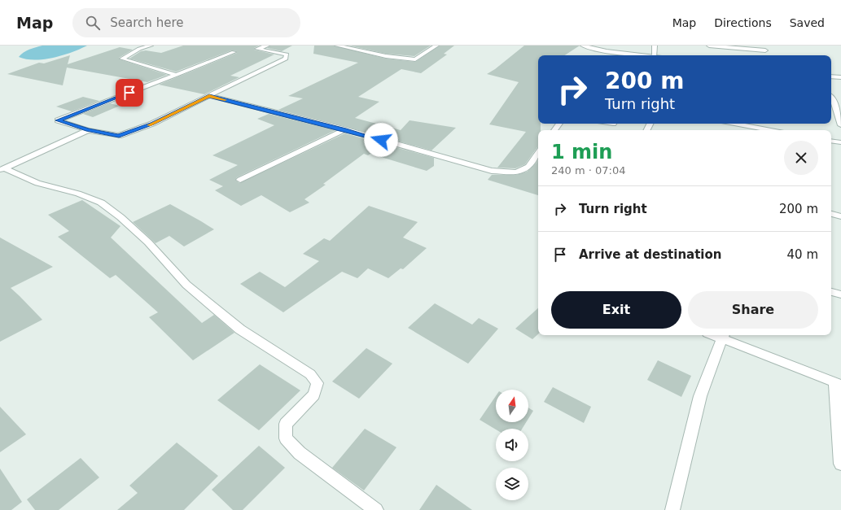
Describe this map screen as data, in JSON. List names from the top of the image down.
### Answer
{
  "north": "top",
  "page": {
    "header": "Map",
    "search": "Search here",
    "nav": ["Map", "Directions", "Saved"],
    "turn": ["200 m", "Turn right"],
    "heading": ["1 min", "240 m · 07:04"],
    "list": [
      {
        "name": "Turn right",
        "value": "200 m"
      },
      {
        "name": "Arrive at destination",
        "value": "40 m"
      }
    ],
    "buttons": ["Exit", "Share"]
  }
}
